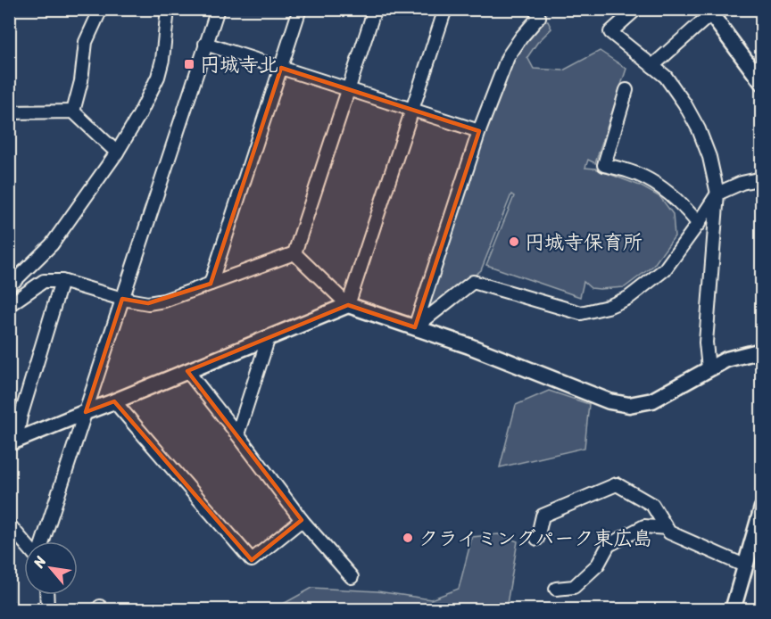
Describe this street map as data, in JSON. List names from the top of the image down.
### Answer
{
  "places": {
    "transit": ["円城寺北"],
    "other": ["円城寺保育所", "クライミングパーク東広島"]
  },
  "north": "top left"
}
